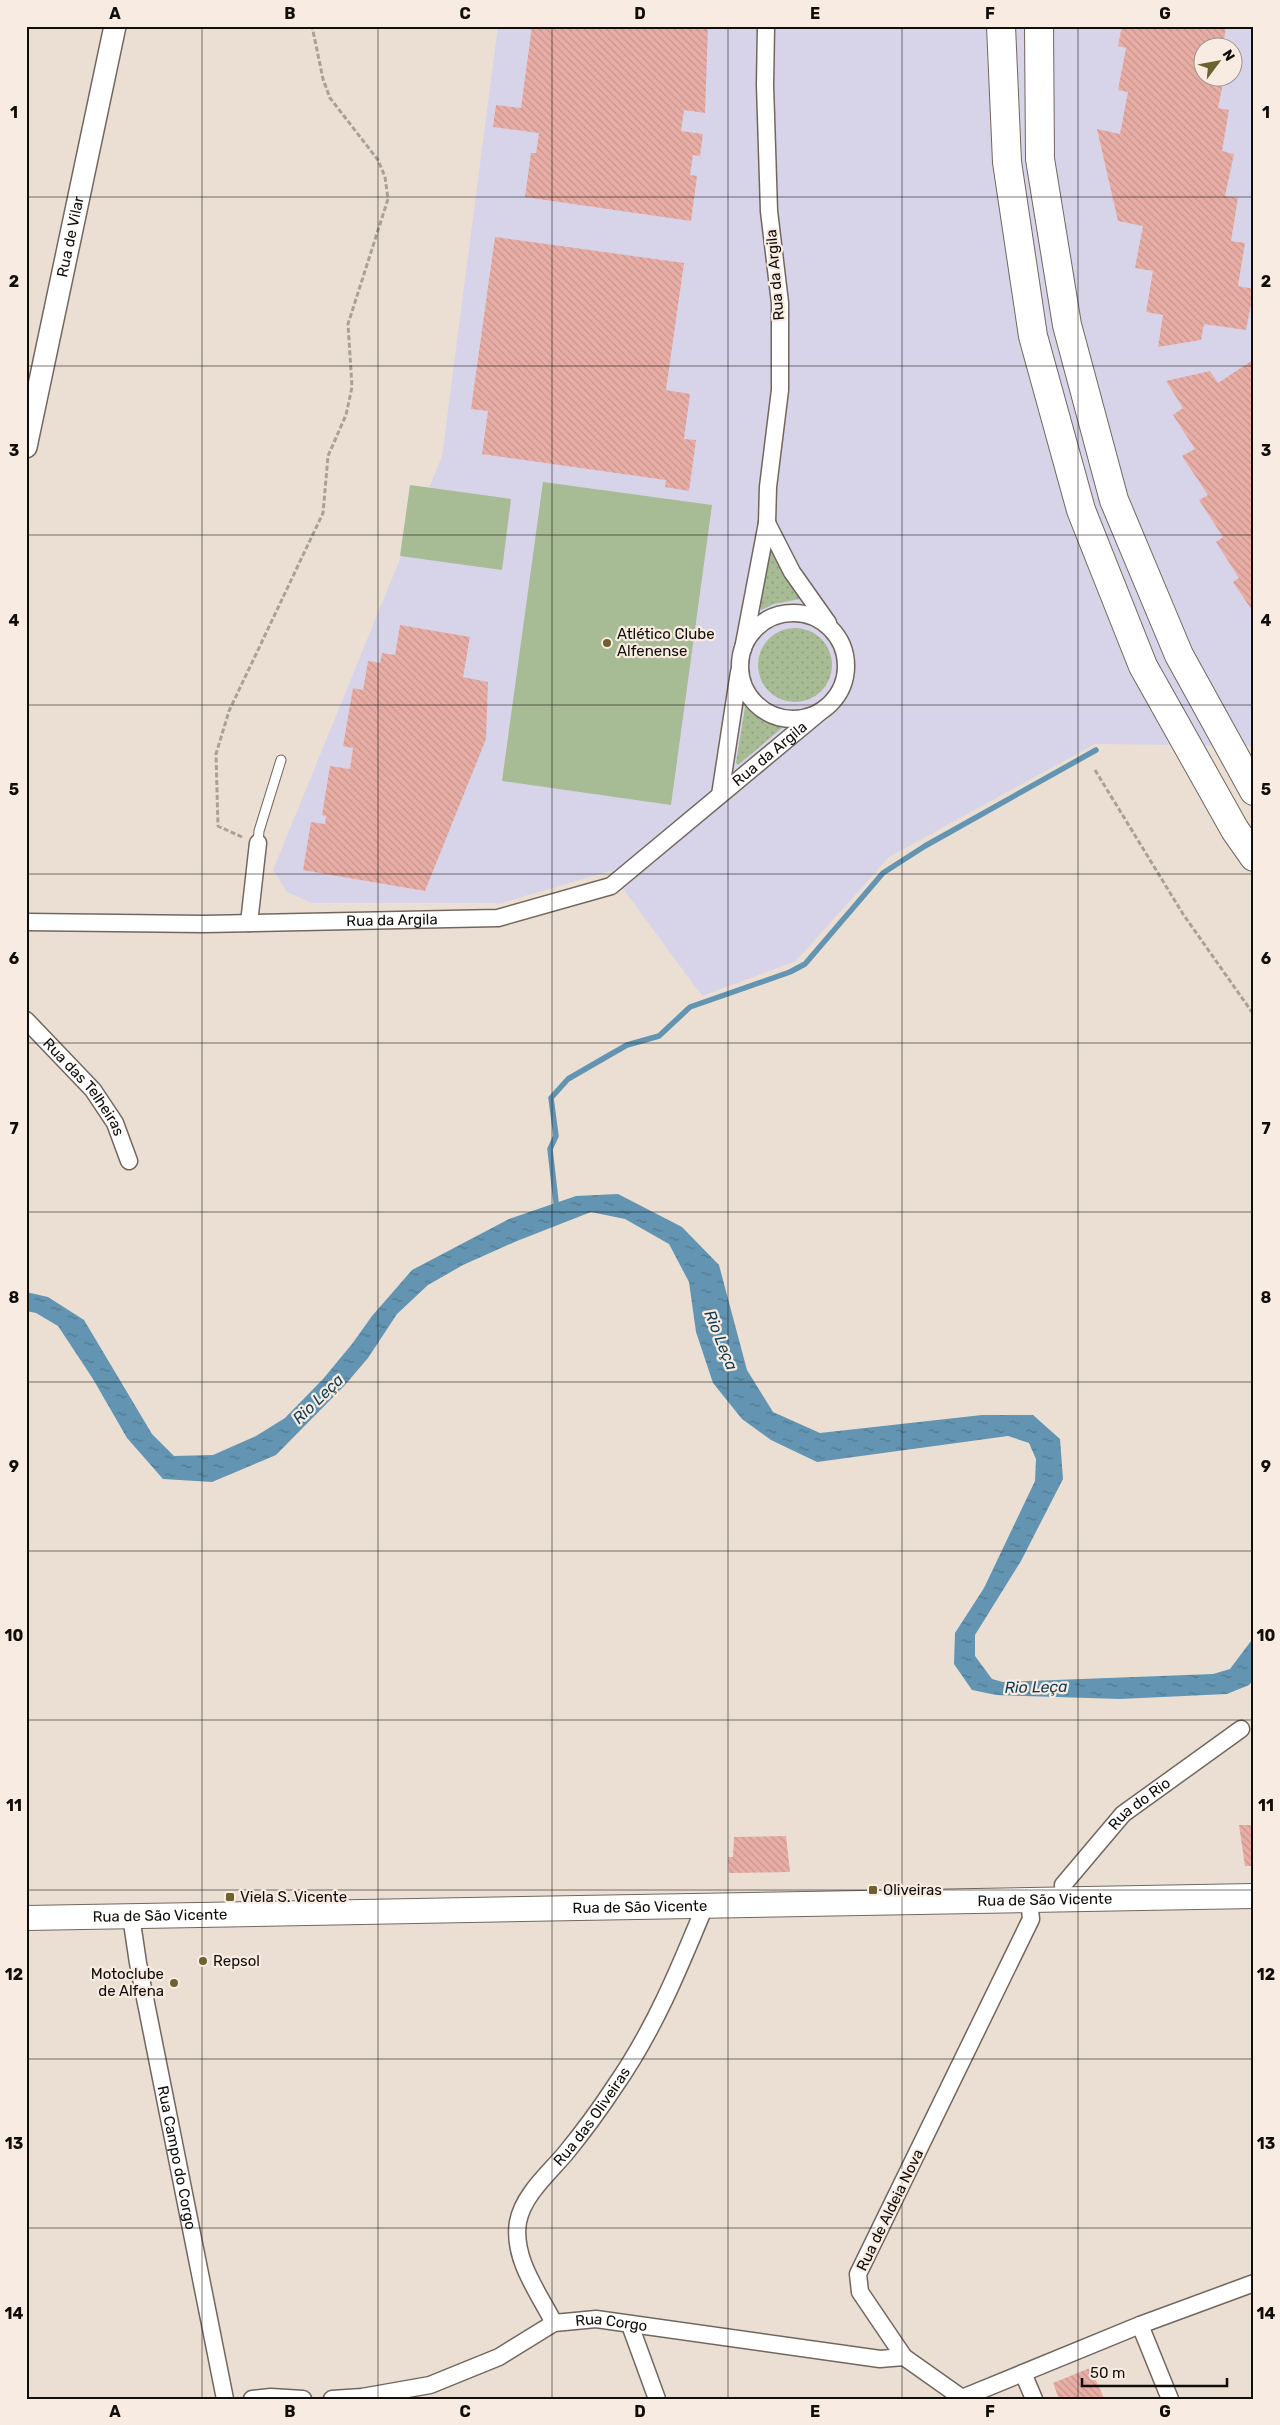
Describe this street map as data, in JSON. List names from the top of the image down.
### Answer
{
  "streets": {
    "main road": ["Rua de São Vicente"],
    "street": [
      "Rua de Vilar",
      "Rua da Argila",
      "Rua das Telheiras",
      "Rua do Rio",
      "Rua das Oliveiras",
      "Rua Campo do Corgo",
      "Rua de Aldeia Nova",
      "Rua Corgo"
    ]
  },
  "crossings": [
    ["Rua do Rio", "Rua de São Vicente"],
    ["Rua de São Vicente", "Rua das Oliveiras"],
    ["Rua de São Vicente", "Rua Campo do Corgo"],
    ["Rua de São Vicente", "Rua de Aldeia Nova"],
    ["Rua das Oliveiras", "Rua Corgo"],
    ["Rua de Aldeia Nova", "Rua Corgo"]
  ],
  "water": ["Rio Leça"],
  "places": {
    "other": ["Atlético Clube Alfenense", "Repsol", "Motoclube de Alfena"],
    "transit": ["Oliveiras", "Viela S. Vicente"]
  },
  "scale_bar": "50 m",
  "north": "top right",
  "grid": {
    "columns": [
      "A",
      "B",
      "C",
      "D",
      "E",
      "F",
      "G"
    ],
    "rows": [
      "1",
      "2",
      "3",
      "4",
      "5",
      "6",
      "7",
      "8",
      "9",
      "10",
      "11",
      "12",
      "13",
      "14"
    ]
  }
}
